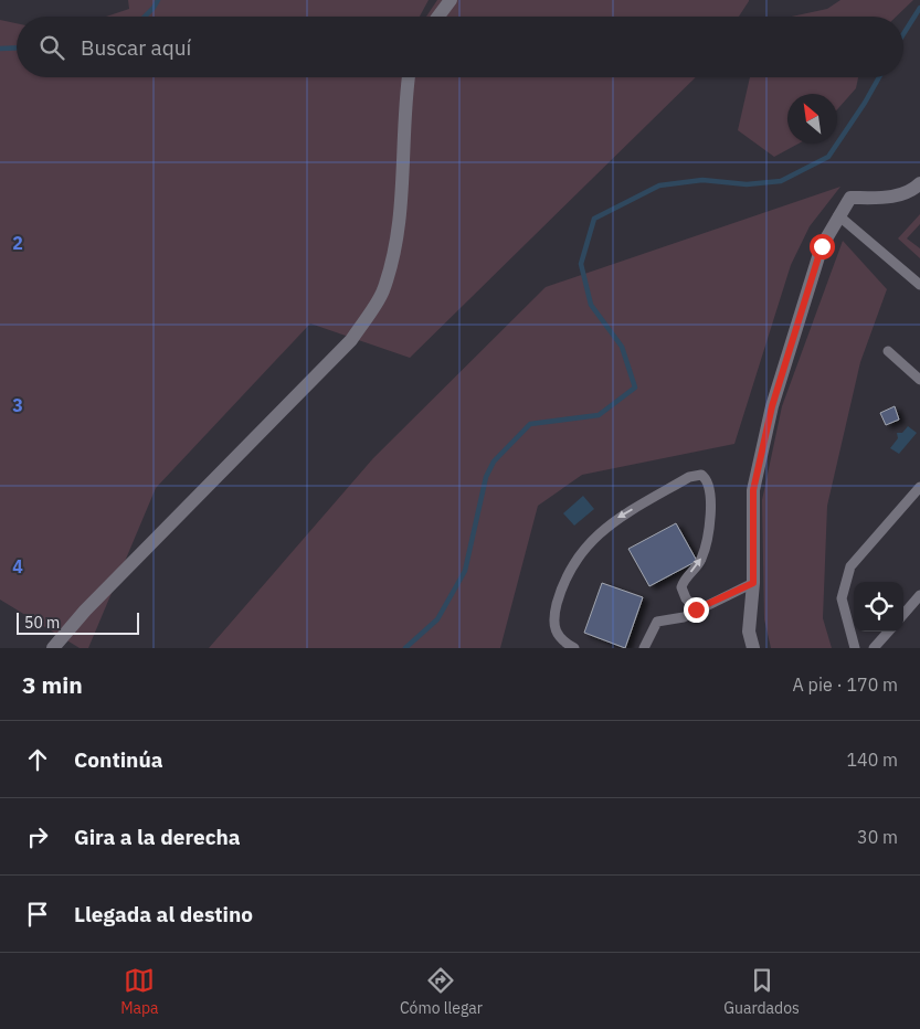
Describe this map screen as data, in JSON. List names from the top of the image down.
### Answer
{
  "scale_bar": "50 m",
  "north": "top left",
  "page": {
    "search": "Buscar aquí",
    "scale": "50 m",
    "heading": ["3 min", "A pie · 170 m"],
    "list": [
      ["Continúa", "140 m"],
      ["Gira a la derecha", "30 m"],
      "Llegada al destino"
    ],
    "nav": ["Mapa", "Cómo llegar", "Guardados"]
  },
  "grid": {
    "rows": ["2", "3", "4"]
  }
}
